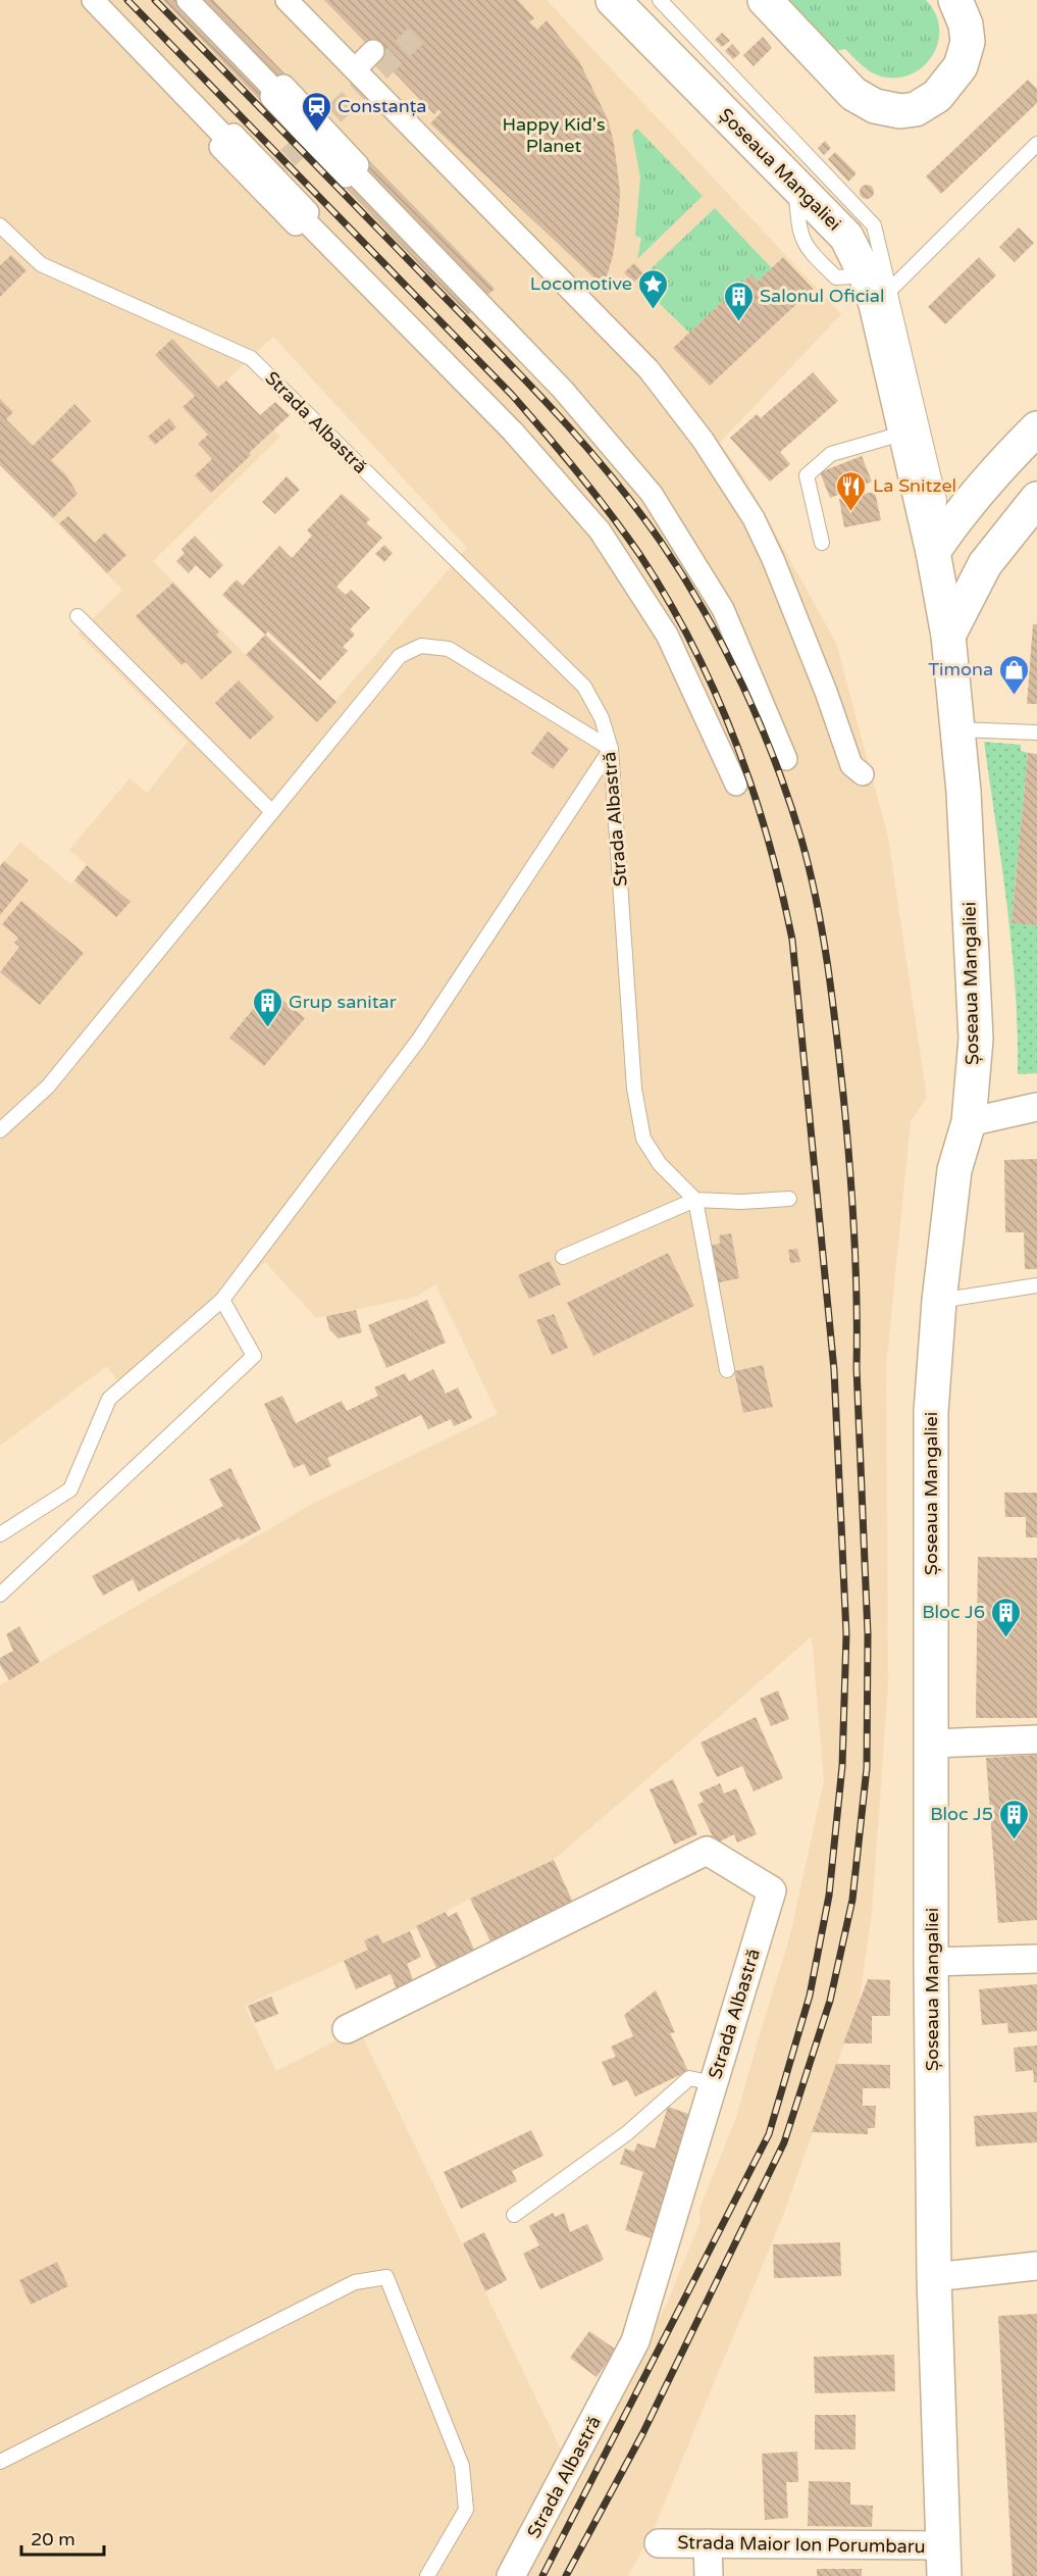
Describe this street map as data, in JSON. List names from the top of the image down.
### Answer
{
  "streets": {
    "street": ["Șoseaua Mangaliei", "Strada Albastră", "Strada Maior Ion Porumbaru"]
  },
  "crossings": [
    ["Șoseaua Mangaliei", "Strada Maior Ion Porumbaru"]
  ],
  "parks": ["Happy Kid's Planet"],
  "places": {
    "station": ["Constanța"],
    "place": ["Locomotive"],
    "building": [
      "Salonul Oficial",
      "Grup sanitar",
      "Bloc J6",
      "Bloc J5"
    ],
    "restaurant": ["La Snitzel"],
    "shop": ["Timona"]
  },
  "scale_bar": "20 m"
}
